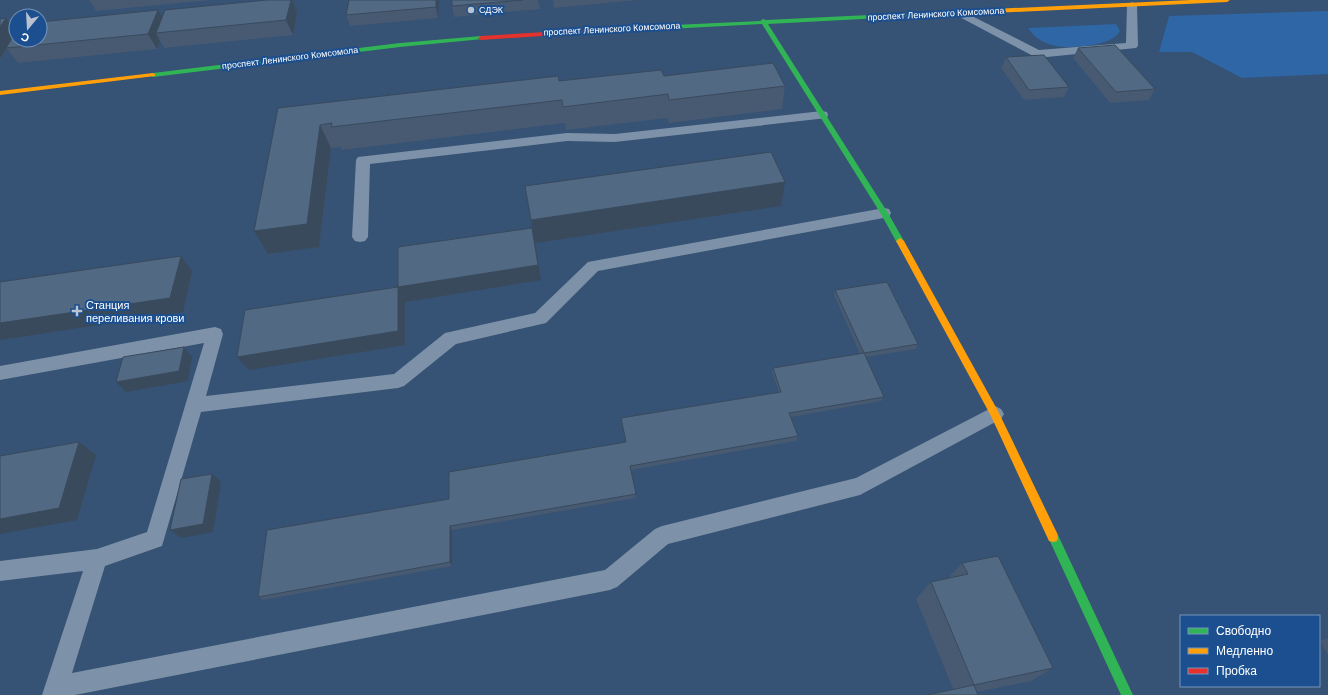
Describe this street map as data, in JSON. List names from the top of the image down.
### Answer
{
  "streets": {
    "main road": ["проспект Ленинского Комсомола"]
  },
  "places": {
    "other": ["СДЭК"],
    "health": ["Станция переливания крови"]
  },
  "legend": ["Свободно", "Медленно", "Пробка"],
  "north": "bottom"
}
